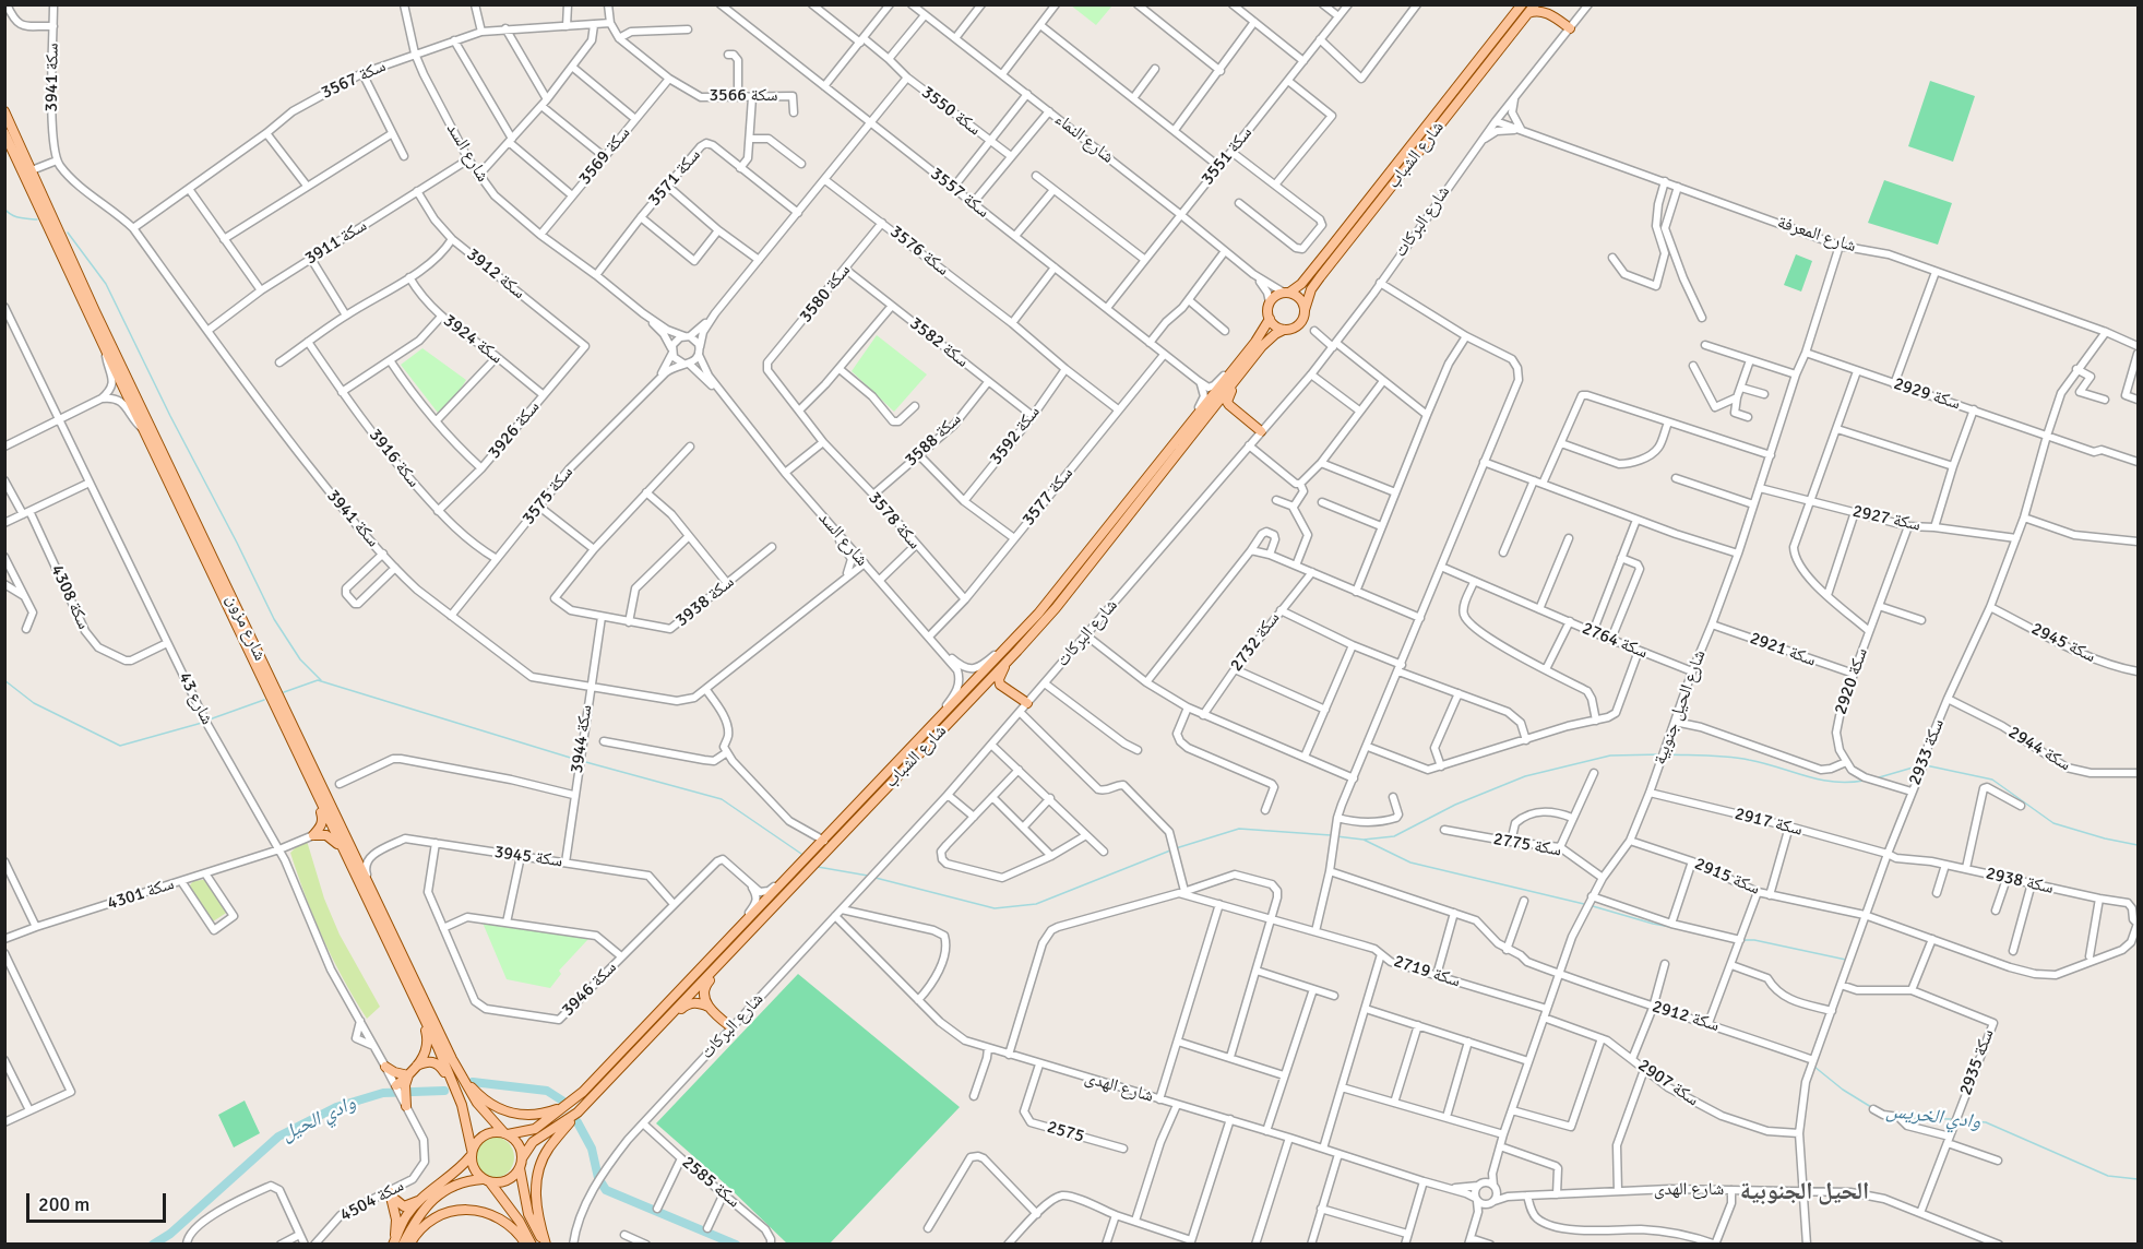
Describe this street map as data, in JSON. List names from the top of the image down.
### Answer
{
  "streets": {
    "main road": ["شارع الشباب", "شارع مزون"],
    "street": [
      "سكة 3941",
      "سكة 3567",
      "سكة 3566",
      "سكة 3550",
      "شارع النماء",
      "شارع السد",
      "سكة 3569",
      "سكة 3551",
      "سكة 3571",
      "سكة 3557",
      "شارع البركات",
      "شارع المعرفة",
      "سكة 3911",
      "سكة 3576",
      "سكة 3912",
      "سكة 3580",
      "سكة 3924",
      "سكة 3582",
      "سكة 2929",
      "سكة 3926",
      "سكة 3592",
      "سكة 3588",
      "سكة 3916",
      "سكة 3575",
      "سكة 3577",
      "سكة 2927",
      "سكة 3578",
      "سكة 4308",
      "سكة 3938",
      "سكة 2764",
      "سكة 2732",
      "سكة 2945",
      "سكة 2921",
      "سكة 2920",
      "شارع 43",
      "شارع الحيل جنوبية",
      "سكة 3944",
      "سكة 2944",
      "سكة 2933",
      "سكة 2917",
      "سكة 2775",
      "سكة 3945",
      "سكة 2915",
      "سكة 2938",
      "سكة 4301",
      "سكة 2719",
      "سكة 3946",
      "سكة 2912",
      "سكة 2935",
      "سكة 2907",
      "شارع الهدى",
      "2575",
      "سكة 2585",
      "سكة 4504"
    ]
  },
  "crossings": [
    ["سكة 3941", "سكة 3567"],
    ["سكة 3941", "شارع السد"],
    ["سكة 3941", "سكة 3911"],
    ["سكة 3941", "سكة 3575"],
    ["سكة 3941", "سكة 3944"],
    ["سكة 3567", "سكة 3566"],
    ["سكة 3567", "شارع السد"],
    ["سكة 3566", "سكة 3569"],
    ["سكة 3550", "سكة 3557"],
    ["شارع النماء", "شارع الشباب"],
    ["شارع النماء", "سكة 3551"],
    ["شارع السد", "سكة 3569"],
    ["شارع السد", "سكة 3571"],
    ["شارع السد", "سكة 3911"],
    ["شارع السد", "سكة 3575"],
    ["شارع السد", "سكة 3577"],
    ["شارع الشباب", "شارع مزون"],
    ["سكة 3551", "سكة 3557"],
    ["سكة 3557", "سكة 3577"],
    ["شارع البركات", "شارع المعرفة"],
    ["شارع البركات", "شارع الهدى"],
    ["شارع البركات", "سكة 2585"],
    ["شارع المعرفة", "شارع الحيل جنوبية"],
    ["شارع المعرفة", "سكة 2933"],
    ["سكة 3911", "سكة 3912"],
    ["سكة 3576", "سكة 3580"],
    ["سكة 3576", "سكة 3592"],
    ["سكة 3576", "سكة 3577"],
    ["سكة 3912", "سكة 3926"],
    ["سكة 3580", "سكة 3582"],
    ["سكة 3580", "سكة 3578"],
    ["سكة 3924", "سكة 3926"],
    ["سكة 3582", "سكة 3592"],
    ["سكة 3582", "سكة 3588"],
    ["سكة 2929", "شارع الحيل جنوبية"],
    ["سكة 2929", "سكة 2933"],
    ["سكة 3926", "سكة 3916"],
    ["سكة 3588", "سكة 3578"],
    ["سكة 3916", "سكة 3575"],
    ["سكة 3577", "سكة 3578"],
    ["سكة 2927", "سكة 2920"],
    ["سكة 2927", "شارع الحيل جنوبية"],
    ["سكة 2927", "سكة 2933"],
    ["سكة 4308", "شارع 43"],
    ["سكة 3938", "سكة 3944"],
    ["سكة 2764", "شارع الحيل جنوبية"],
    ["سكة 2945", "سكة 2933"],
    ["سكة 2921", "سكة 2920"],
    ["سكة 2921", "شارع الحيل جنوبية"],
    ["شارع 43", "سكة 4301"],
    ["شارع 43", "سكة 4504"],
    ["شارع الحيل جنوبية", "سكة 2917"],
    ["شارع الحيل جنوبية", "سكة 2775"],
    ["شارع الحيل جنوبية", "سكة 2915"],
    ["شارع الحيل جنوبية", "سكة 2719"],
    ["شارع الحيل جنوبية", "سكة 2912"],
    ["شارع الحيل جنوبية", "سكة 2907"],
    ["سكة 3944", "سكة 3945"],
    ["سكة 2944", "سكة 2933"],
    ["سكة 2933", "سكة 2917"],
    ["سكة 2933", "سكة 2915"],
    ["سكة 2933", "سكة 2938"],
    ["سكة 2933", "سكة 2912"],
    ["سكة 2933", "سكة 2935"],
    ["سكة 2933", "سكة 2907"],
    ["سكة 2933", "شارع الهدى"],
    ["سكة 2917", "سكة 2938"],
    ["سكة 3945", "سكة 3946"],
    ["سكة 2915", "سكة 2938"],
    ["سكة 2935", "شارع الهدى"],
    ["شارع الهدى", "2575"]
  ],
  "districts": ["الحيل الجنوبية"],
  "water": ["وادي الخريس", "وادي الحيل"],
  "scale_bar": "200 m"
}
